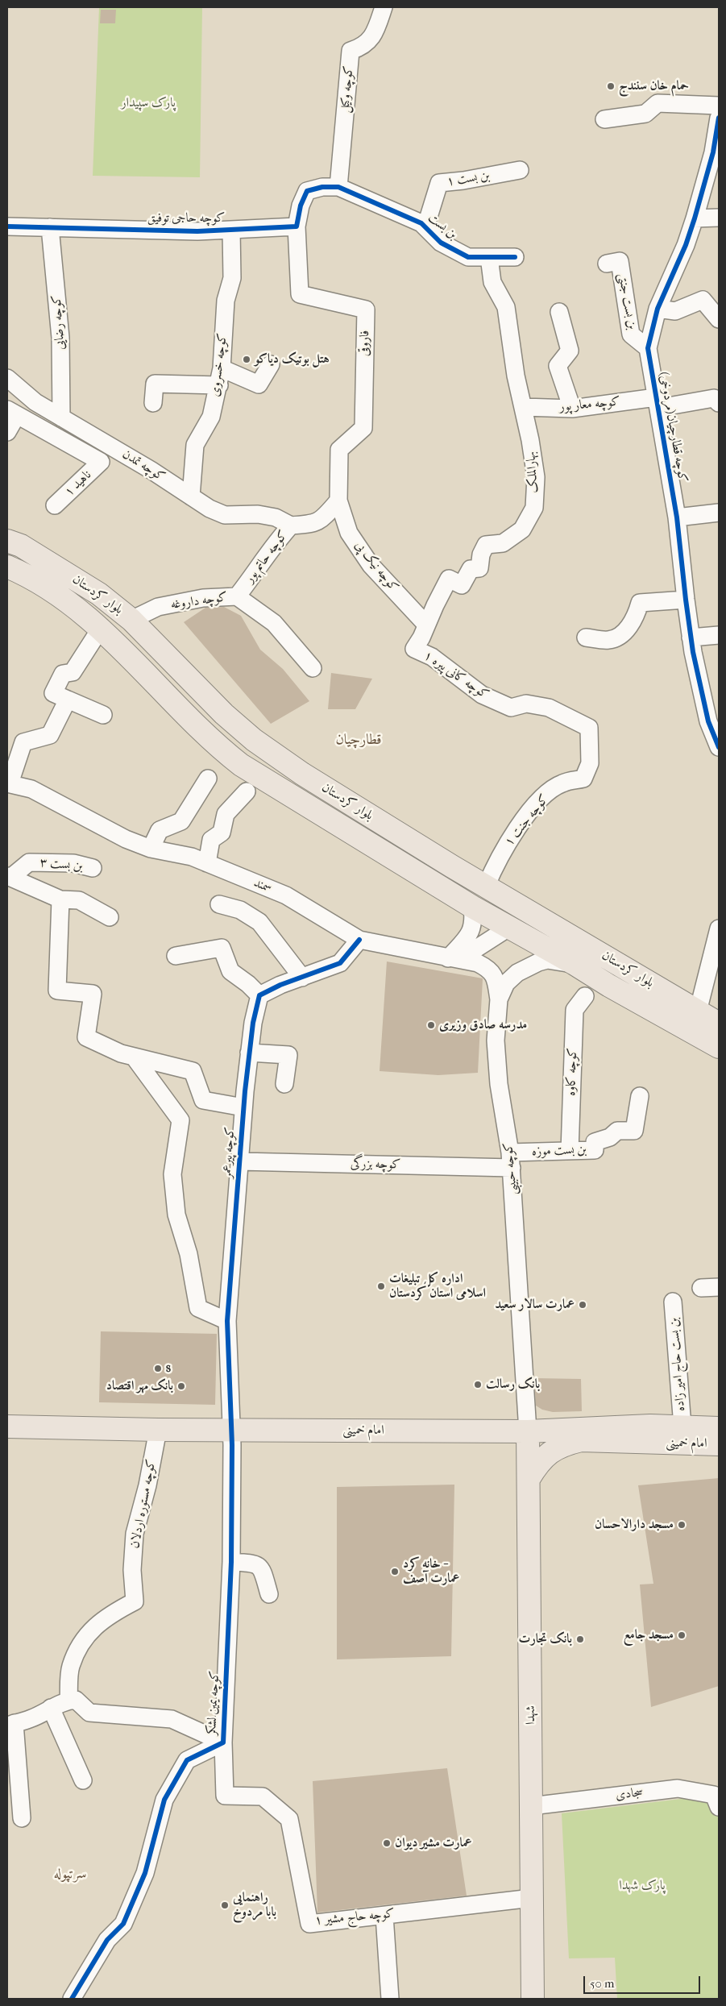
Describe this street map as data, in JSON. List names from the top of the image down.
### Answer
{
  "streets": {
    "main road": ["بلوار کردستان", "امام خمینی", "شهدا"],
    "street": [
      "کوچه وکیل",
      "بن بست ۱",
      "کوچه حاجی توفیق",
      "بن بست",
      "بن بست جنتی",
      "کوچه رضایی",
      "فاروقی",
      "کوچه خسروی",
      "کوچه معار پور",
      "کوچه قطارچیان(مردوخی)",
      "کوچه تمدن",
      "بهارالملک",
      "ناهید ۱",
      "کوچه حاتم پور",
      "کوچه نیک پی",
      "کوچه داروغه",
      "کوچه کانی پیره ۱",
      "کوچه جنت ۱",
      "بن بست ۳",
      "سمند",
      "کوچه کاوه",
      "بن بست موزه",
      "کوچه پیرعمر",
      "کوچه بزرگی",
      "کوچه حبیبی",
      "بن بست حاج امیر زاده",
      "کوچه مستوره اردلان",
      "کوچه یمین لشکر",
      "سجادی",
      "کوچه حاج مشیر ۱"
    ]
  },
  "crossings": [
    ["کوچه وکیل", "بن بست"],
    ["بن بست ۱", "بن بست"],
    ["کوچه حاجی توفیق", "کوچه رضایی"],
    ["کوچه حاجی توفیق", "فاروقی"],
    ["کوچه حاجی توفیق", "کوچه خسروی"],
    ["بن بست", "بهارالملک"],
    ["بن بست جنتی", "کوچه قطارچیان(مردوخی)"],
    ["کوچه رضایی", "کوچه تمدن"],
    ["فاروقی", "کوچه حاتم پور"],
    ["فاروقی", "کوچه نیک پی"],
    ["کوچه خسروی", "کوچه تمدن"],
    ["کوچه معار پور", "کوچه قطارچیان(مردوخی)"],
    ["کوچه معار پور", "بهارالملک"],
    ["کوچه تمدن", "ناهید ۱"],
    ["کوچه تمدن", "کوچه حاتم پور"],
    ["بهارالملک", "کوچه نیک پی"],
    ["بهارالملک", "کوچه کانی پیره ۱"],
    ["کوچه حاتم پور", "کوچه نیک پی"],
    ["کوچه حاتم پور", "کوچه داروغه"],
    ["بلوار کردستان", "کوچه داروغه"],
    ["بلوار کردستان", "کوچه جنت ۱"],
    ["بلوار کردستان", "کوچه حبیبی"],
    ["کوچه کانی پیره ۱", "کوچه جنت ۱"],
    ["سمند", "کوچه حبیبی"],
    ["کوچه کاوه", "بن بست موزه"],
    ["بن بست موزه", "کوچه بزرگی"],
    ["بن بست موزه", "کوچه حبیبی"],
    ["کوچه پیرعمر", "کوچه بزرگی"],
    ["کوچه پیرعمر", "امام خمینی"],
    ["کوچه پیرعمر", "کوچه یمین لشکر"],
    ["کوچه بزرگی", "کوچه حبیبی"],
    ["کوچه حبیبی", "امام خمینی"],
    ["کوچه حبیبی", "شهدا"],
    ["بن بست حاج امیر زاده", "امام خمینی"],
    ["امام خمینی", "کوچه مستوره اردلان"],
    ["امام خمینی", "کوچه یمین لشکر"],
    ["امام خمینی", "شهدا"],
    ["کوچه یمین لشکر", "کوچه حاج مشیر ۱"],
    ["شهدا", "سجادی"],
    ["شهدا", "کوچه حاج مشیر ۱"]
  ],
  "districts": ["قطارچیان", "سرتپوله"],
  "parks": ["پارک سپیدار", "پارک شهدا"],
  "places": [
    "حمام خان سنندج",
    "هتل بوتیک دیاکو",
    "مدرسه صادق وزیری",
    "اداره کل تبلیغات اسلامی استان کردستان",
    "عمارت سالار سعید",
    "s",
    "بانک رسالت",
    "بانک مهر اقتصاد",
    "مسجد دارالاحسان",
    "خانه کرد - عمارت آصف",
    "مسجد جامع",
    "بانک تجارت",
    "عمارت مشیر دیوان",
    "راهنمایی بابا مردوخ"
  ],
  "scale_bar": "50 m"
}
